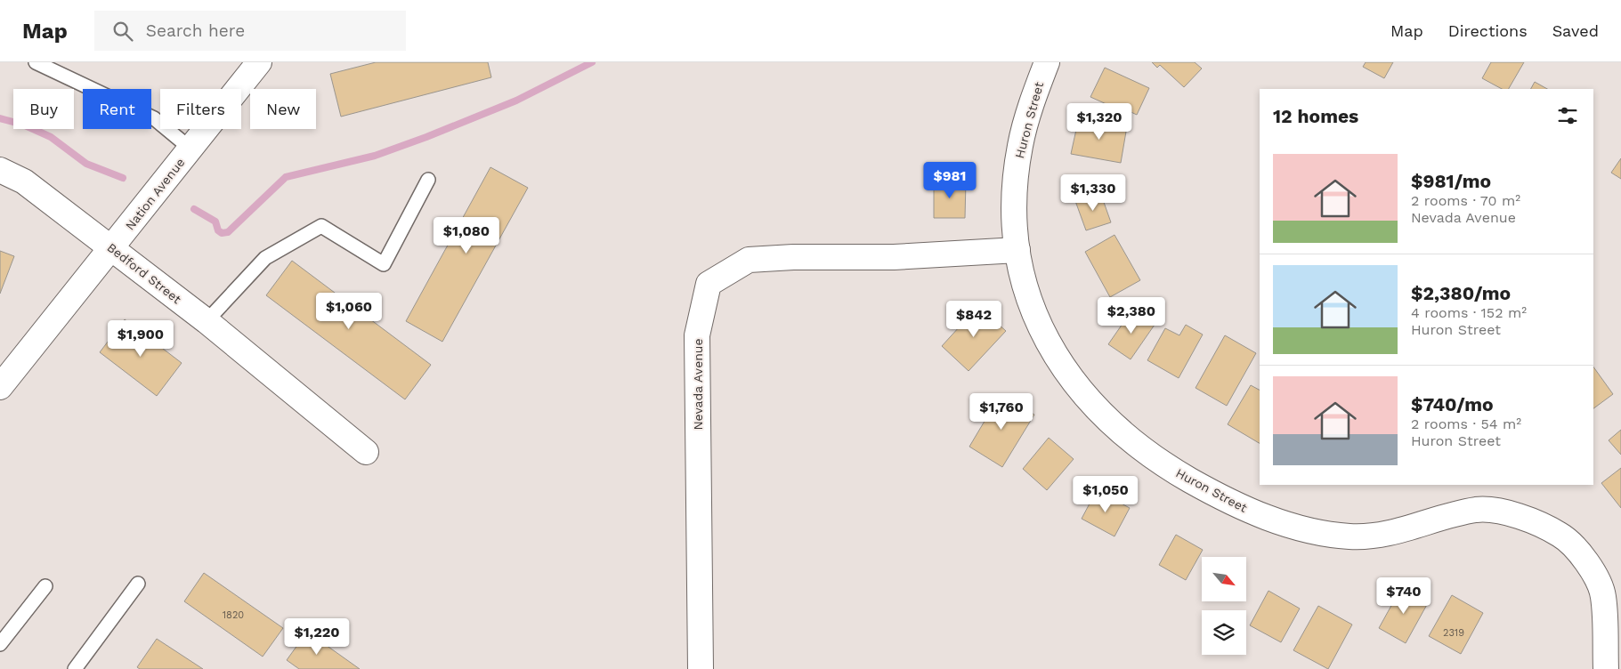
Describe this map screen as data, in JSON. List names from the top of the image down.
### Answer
{
  "streets": {
    "street": [
      "Huron Street",
      "Nation Avenue",
      "Bedford Street",
      "Nevada Avenue"
    ]
  },
  "crossings": [
    ["Huron Street", "Nevada Avenue"],
    ["Nation Avenue", "Bedford Street"]
  ],
  "house_numbers": ["1820", "2319"],
  "north": "bottom right",
  "page": {
    "header": "Map",
    "search": "Search here",
    "nav": ["Map", "Directions", "Saved"],
    "chip": [
      "Buy",
      "Rent",
      "Filters",
      "New"
    ],
    "heading": "12 homes",
    "price": [
      "$1,320",
      "$981",
      "$1,330",
      "$1,080",
      "$1,060",
      "$2,380",
      "$842",
      "$1,900",
      "$1,760",
      "$1,050",
      "$740",
      "$1,220"
    ],
    "list": [
      {
        "name": "$981/mo",
        "note": "2 rooms · 70 m² · Nevada Avenue"
      },
      {
        "name": "$2,380/mo",
        "note": "4 rooms · 152 m² · Huron Street"
      },
      {
        "name": "$740/mo",
        "note": "2 rooms · 54 m² · Huron Street"
      }
    ]
  }
}
